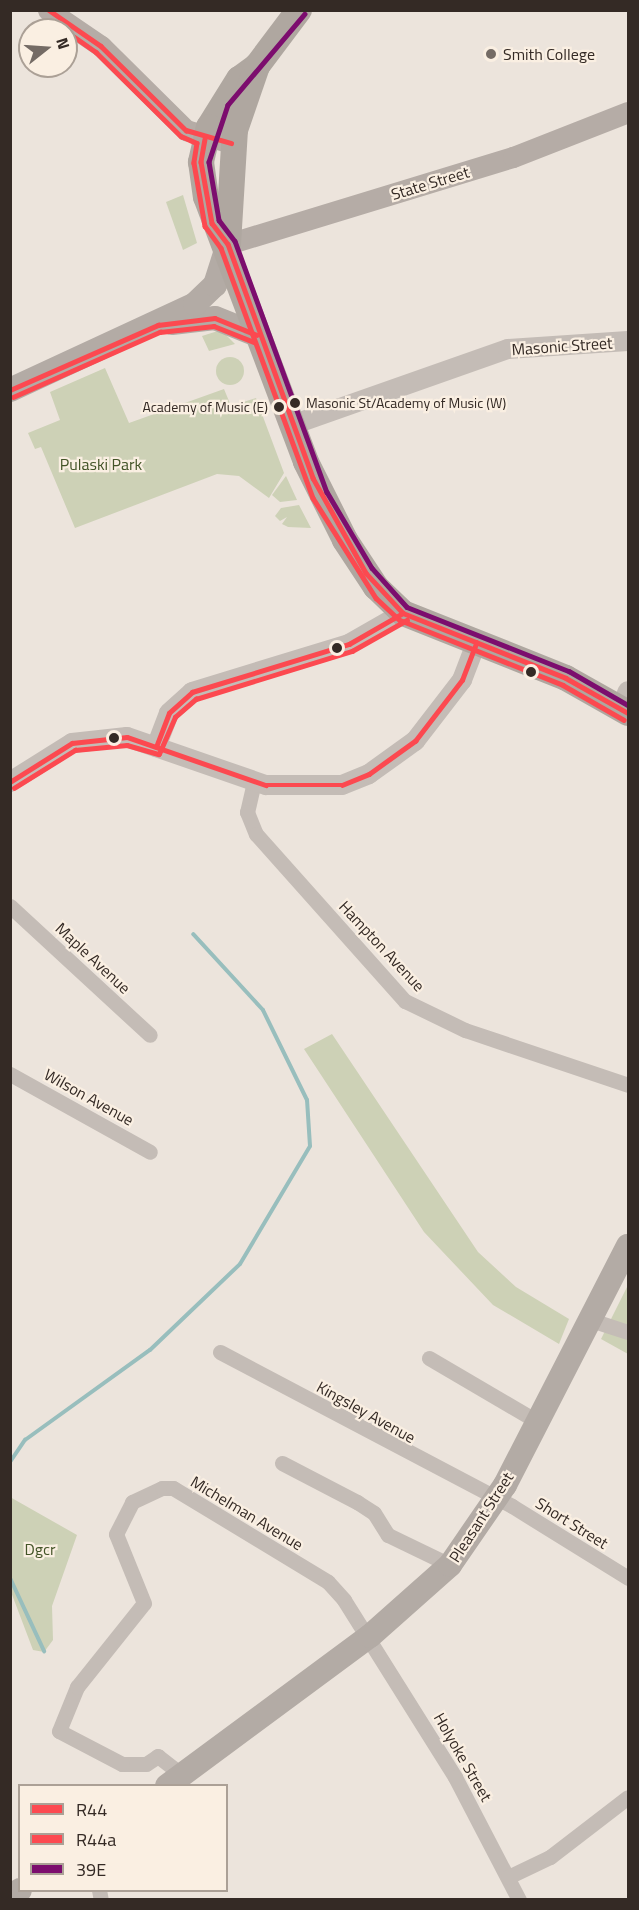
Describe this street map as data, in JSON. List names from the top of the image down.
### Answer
{
  "streets": {
    "main road": ["State Street", "Pleasant Street"],
    "street": [
      "Masonic Street",
      "Hampton Avenue",
      "Maple Avenue",
      "Wilson Avenue",
      "Kingsley Avenue",
      "Michelman Avenue",
      "Short Street",
      "Holyoke Street"
    ]
  },
  "crossings": [
    ["Kingsley Avenue", "Pleasant Street"],
    ["Kingsley Avenue", "Short Street"],
    ["Michelman Avenue", "Pleasant Street"],
    ["Michelman Avenue", "Holyoke Street"],
    ["Pleasant Street", "Short Street"],
    ["Pleasant Street", "Holyoke Street"]
  ],
  "parks": ["Pulaski Park", "Dgcr"],
  "places": ["Smith College", "Masonic St/Academy of Music (W)", "Academy of Music (E)"],
  "lines": ["transit line R44", "transit line 39E", "transit line R44a"],
  "legend": ["R44", "R44a", "39E"],
  "north": "right"
}
